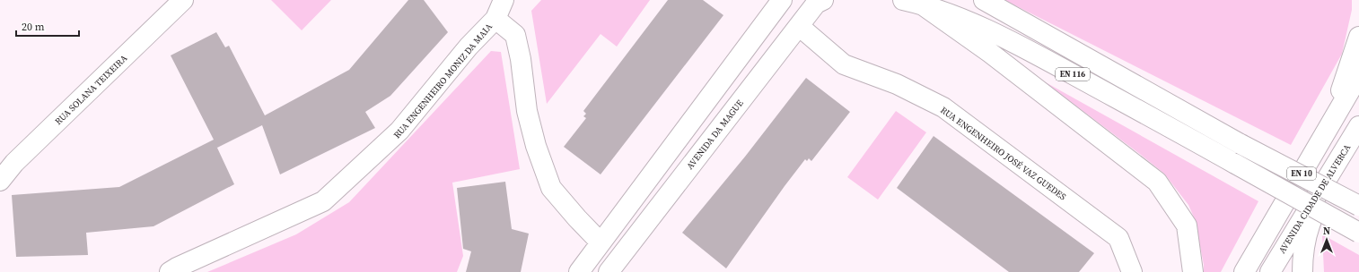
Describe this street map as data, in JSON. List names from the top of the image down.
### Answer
{
  "streets": {
    "street": [
      "EN 116",
      "RUA ENGENHEIRO MONIZ DA MAIA",
      "RUA SOLANA TEIXEIRA",
      "AVENIDA DA MAGUE",
      "RUA ENGENHEIRO JOSÉ VAZ GUEDES",
      "EN 10",
      "AVENIDA CIDADE DE ALVERCA"
    ]
  },
  "crossings": [
    ["AVENIDA DA MAGUE", "RUA ENGENHEIRO JOSÉ VAZ GUEDES"]
  ],
  "scale_bar": "20 m",
  "north": "top"
}
